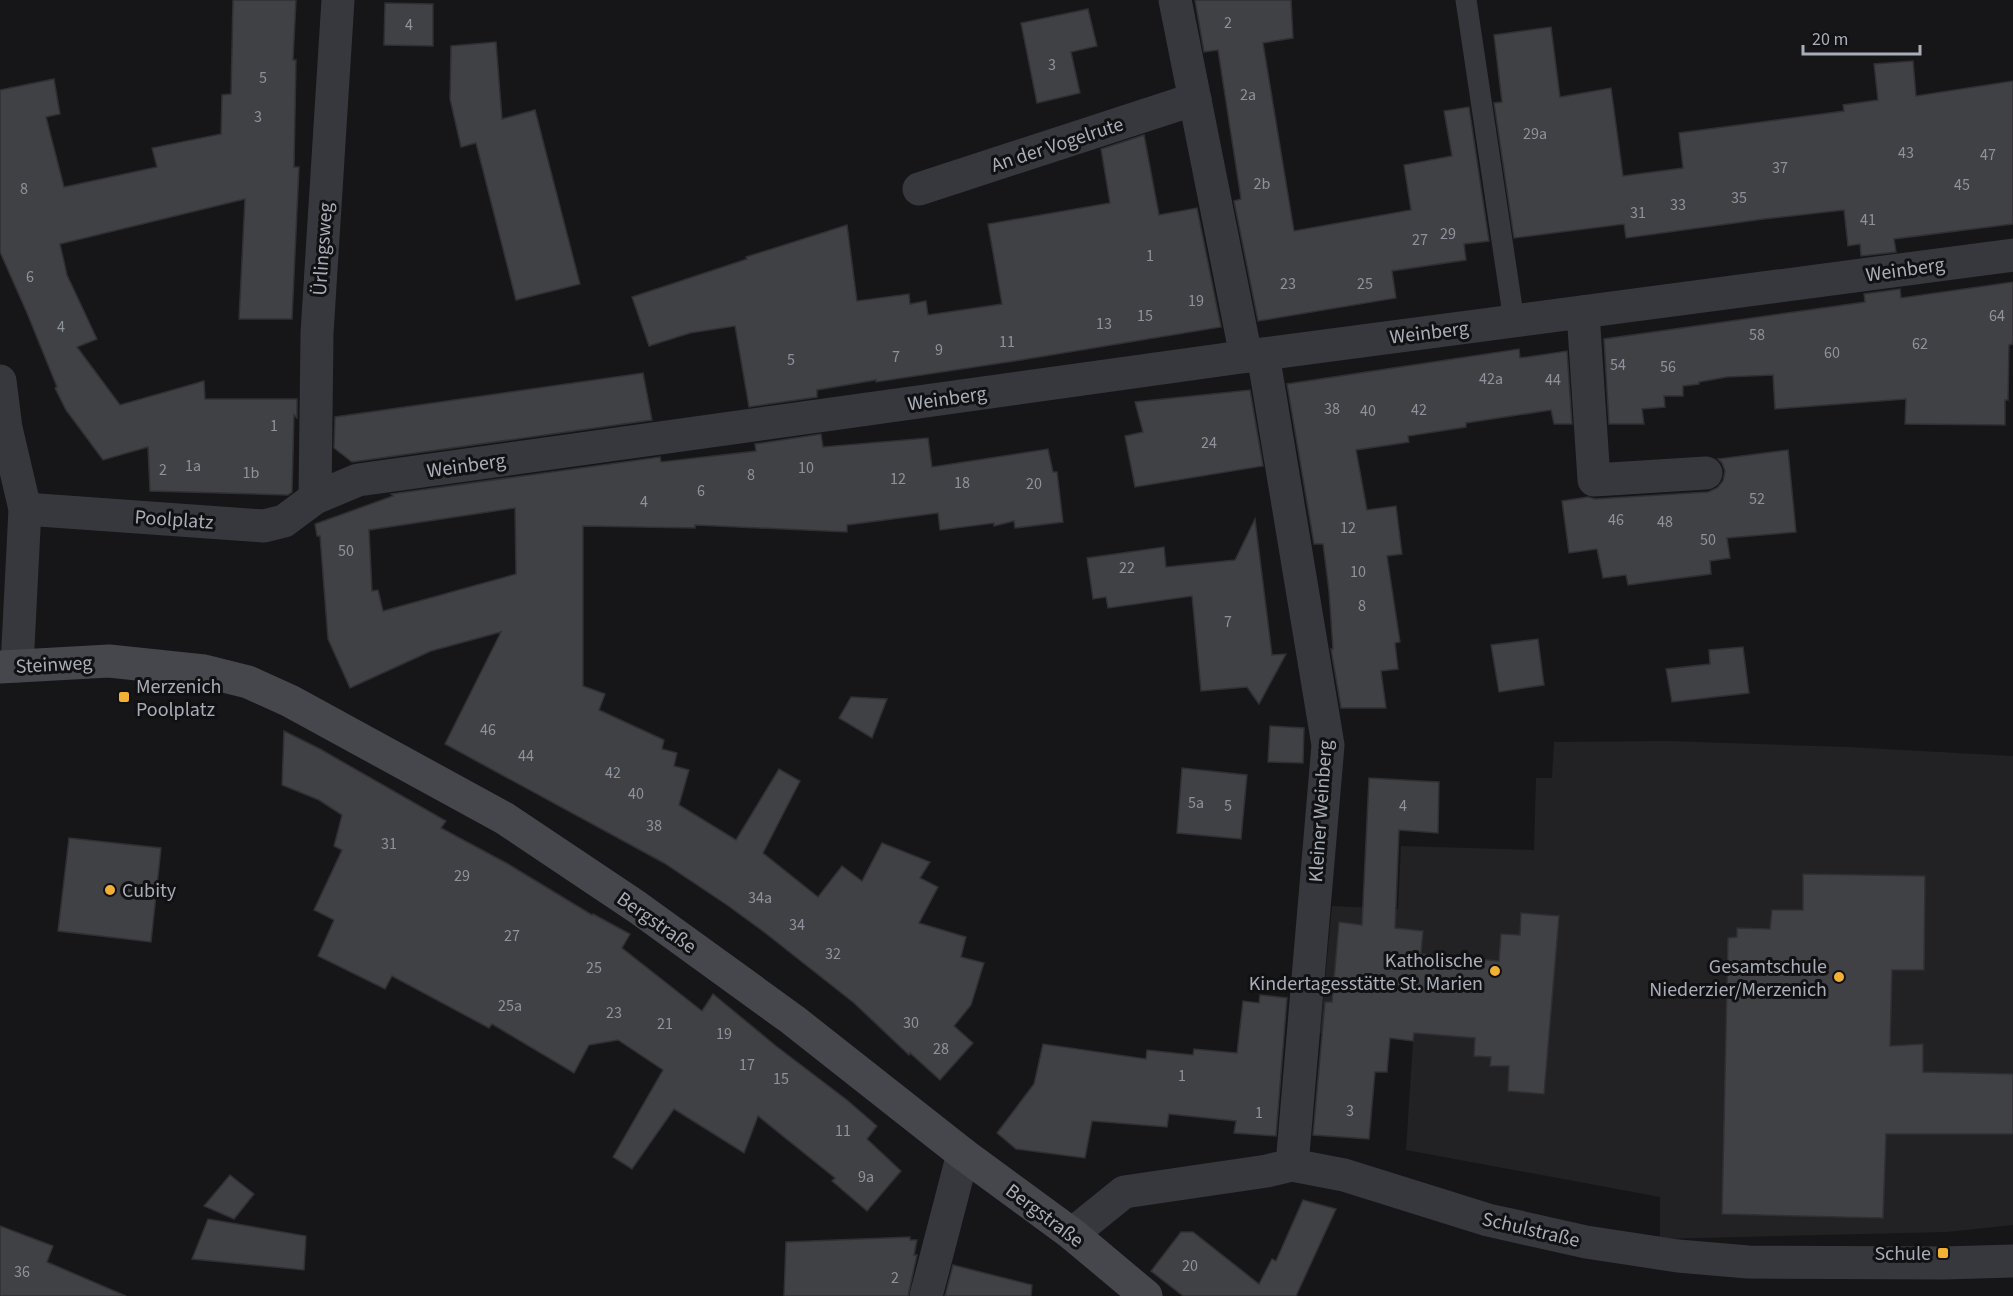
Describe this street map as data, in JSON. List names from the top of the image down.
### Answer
{
  "streets": {
    "street": [
      "An der Vogelrute",
      "Ürlingsweg",
      "Weinberg",
      "Poolplatz",
      "Steinweg",
      "Kleiner Weinberg",
      "Bergstraße",
      "Schulstraße"
    ]
  },
  "crossings": [
    ["Ürlingsweg", "Weinberg"],
    ["Ürlingsweg", "Poolplatz"],
    ["Weinberg", "Poolplatz"],
    ["Weinberg", "Kleiner Weinberg"],
    ["Steinweg", "Bergstraße"],
    ["Kleiner Weinberg", "Schulstraße"],
    ["Bergstraße", "Schulstraße"]
  ],
  "places": {
    "transit": ["Merzenich Poolplatz", "Schule"],
    "other": ["Cubity", "Katholische Kindertagesstätte St. Marien", "Gesamtschule Niederzier/Merzenich"]
  },
  "house_numbers": [
    "2",
    "4",
    "3",
    "5",
    "2a",
    "3",
    "29a",
    "43",
    "47",
    "37",
    "2b",
    "45",
    "8",
    "35",
    "33",
    "31",
    "41",
    "29",
    "27",
    "1",
    "6",
    "23",
    "25",
    "19",
    "15",
    "64",
    "13",
    "4",
    "58",
    "11",
    "62",
    "9",
    "60",
    "7",
    "5",
    "54",
    "56",
    "42a",
    "44",
    "38",
    "42",
    "40",
    "1",
    "24",
    "1a",
    "10",
    "2",
    "1b",
    "8",
    "12",
    "18",
    "20",
    "6",
    "52",
    "4",
    "46",
    "48",
    "12",
    "50",
    "50",
    "22",
    "10",
    "8",
    "7",
    "46",
    "44",
    "42",
    "40",
    "5a",
    "5",
    "4",
    "38",
    "31",
    "29",
    "34a",
    "34",
    "27",
    "32",
    "25",
    "25a",
    "23",
    "30",
    "21",
    "19",
    "28",
    "17",
    "1",
    "15",
    "3",
    "1",
    "11",
    "9a",
    "20",
    "36",
    "2"
  ],
  "scale_bar": "20 m"
}
